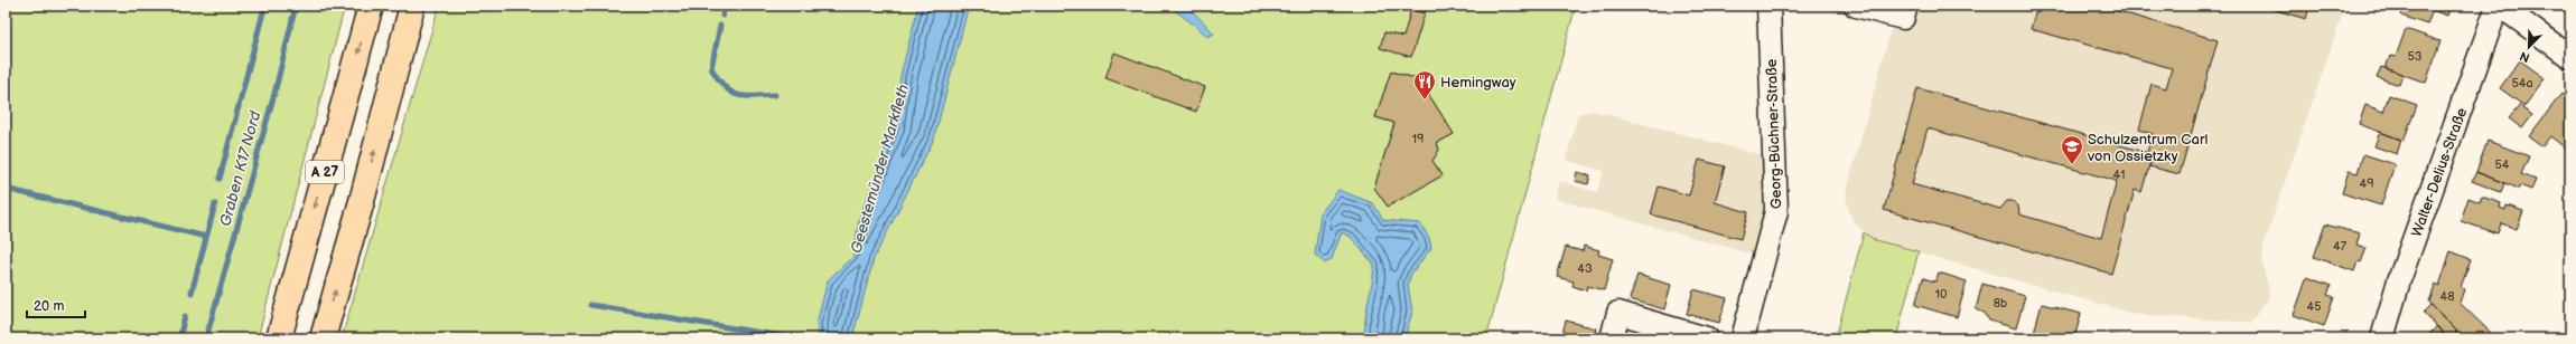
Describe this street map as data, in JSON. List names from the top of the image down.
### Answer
{
  "streets": {
    "highway": ["A 27"],
    "street": ["Georg-Büchner-Straße", "Walter-Delius-Straße"]
  },
  "water": ["Graben K17 Nord", "Geestemünder Markfleth"],
  "places": {
    "restaurant": ["Hemingway"],
    "school or university": ["Schulzentrum Carl von Ossietzky"]
  },
  "house_numbers": [
    "53",
    "54a",
    "19",
    "54",
    "41",
    "49",
    "47",
    "43",
    "10",
    "48",
    "8b",
    "45"
  ],
  "scale_bar": "20 m",
  "north": "bottom left"
}
